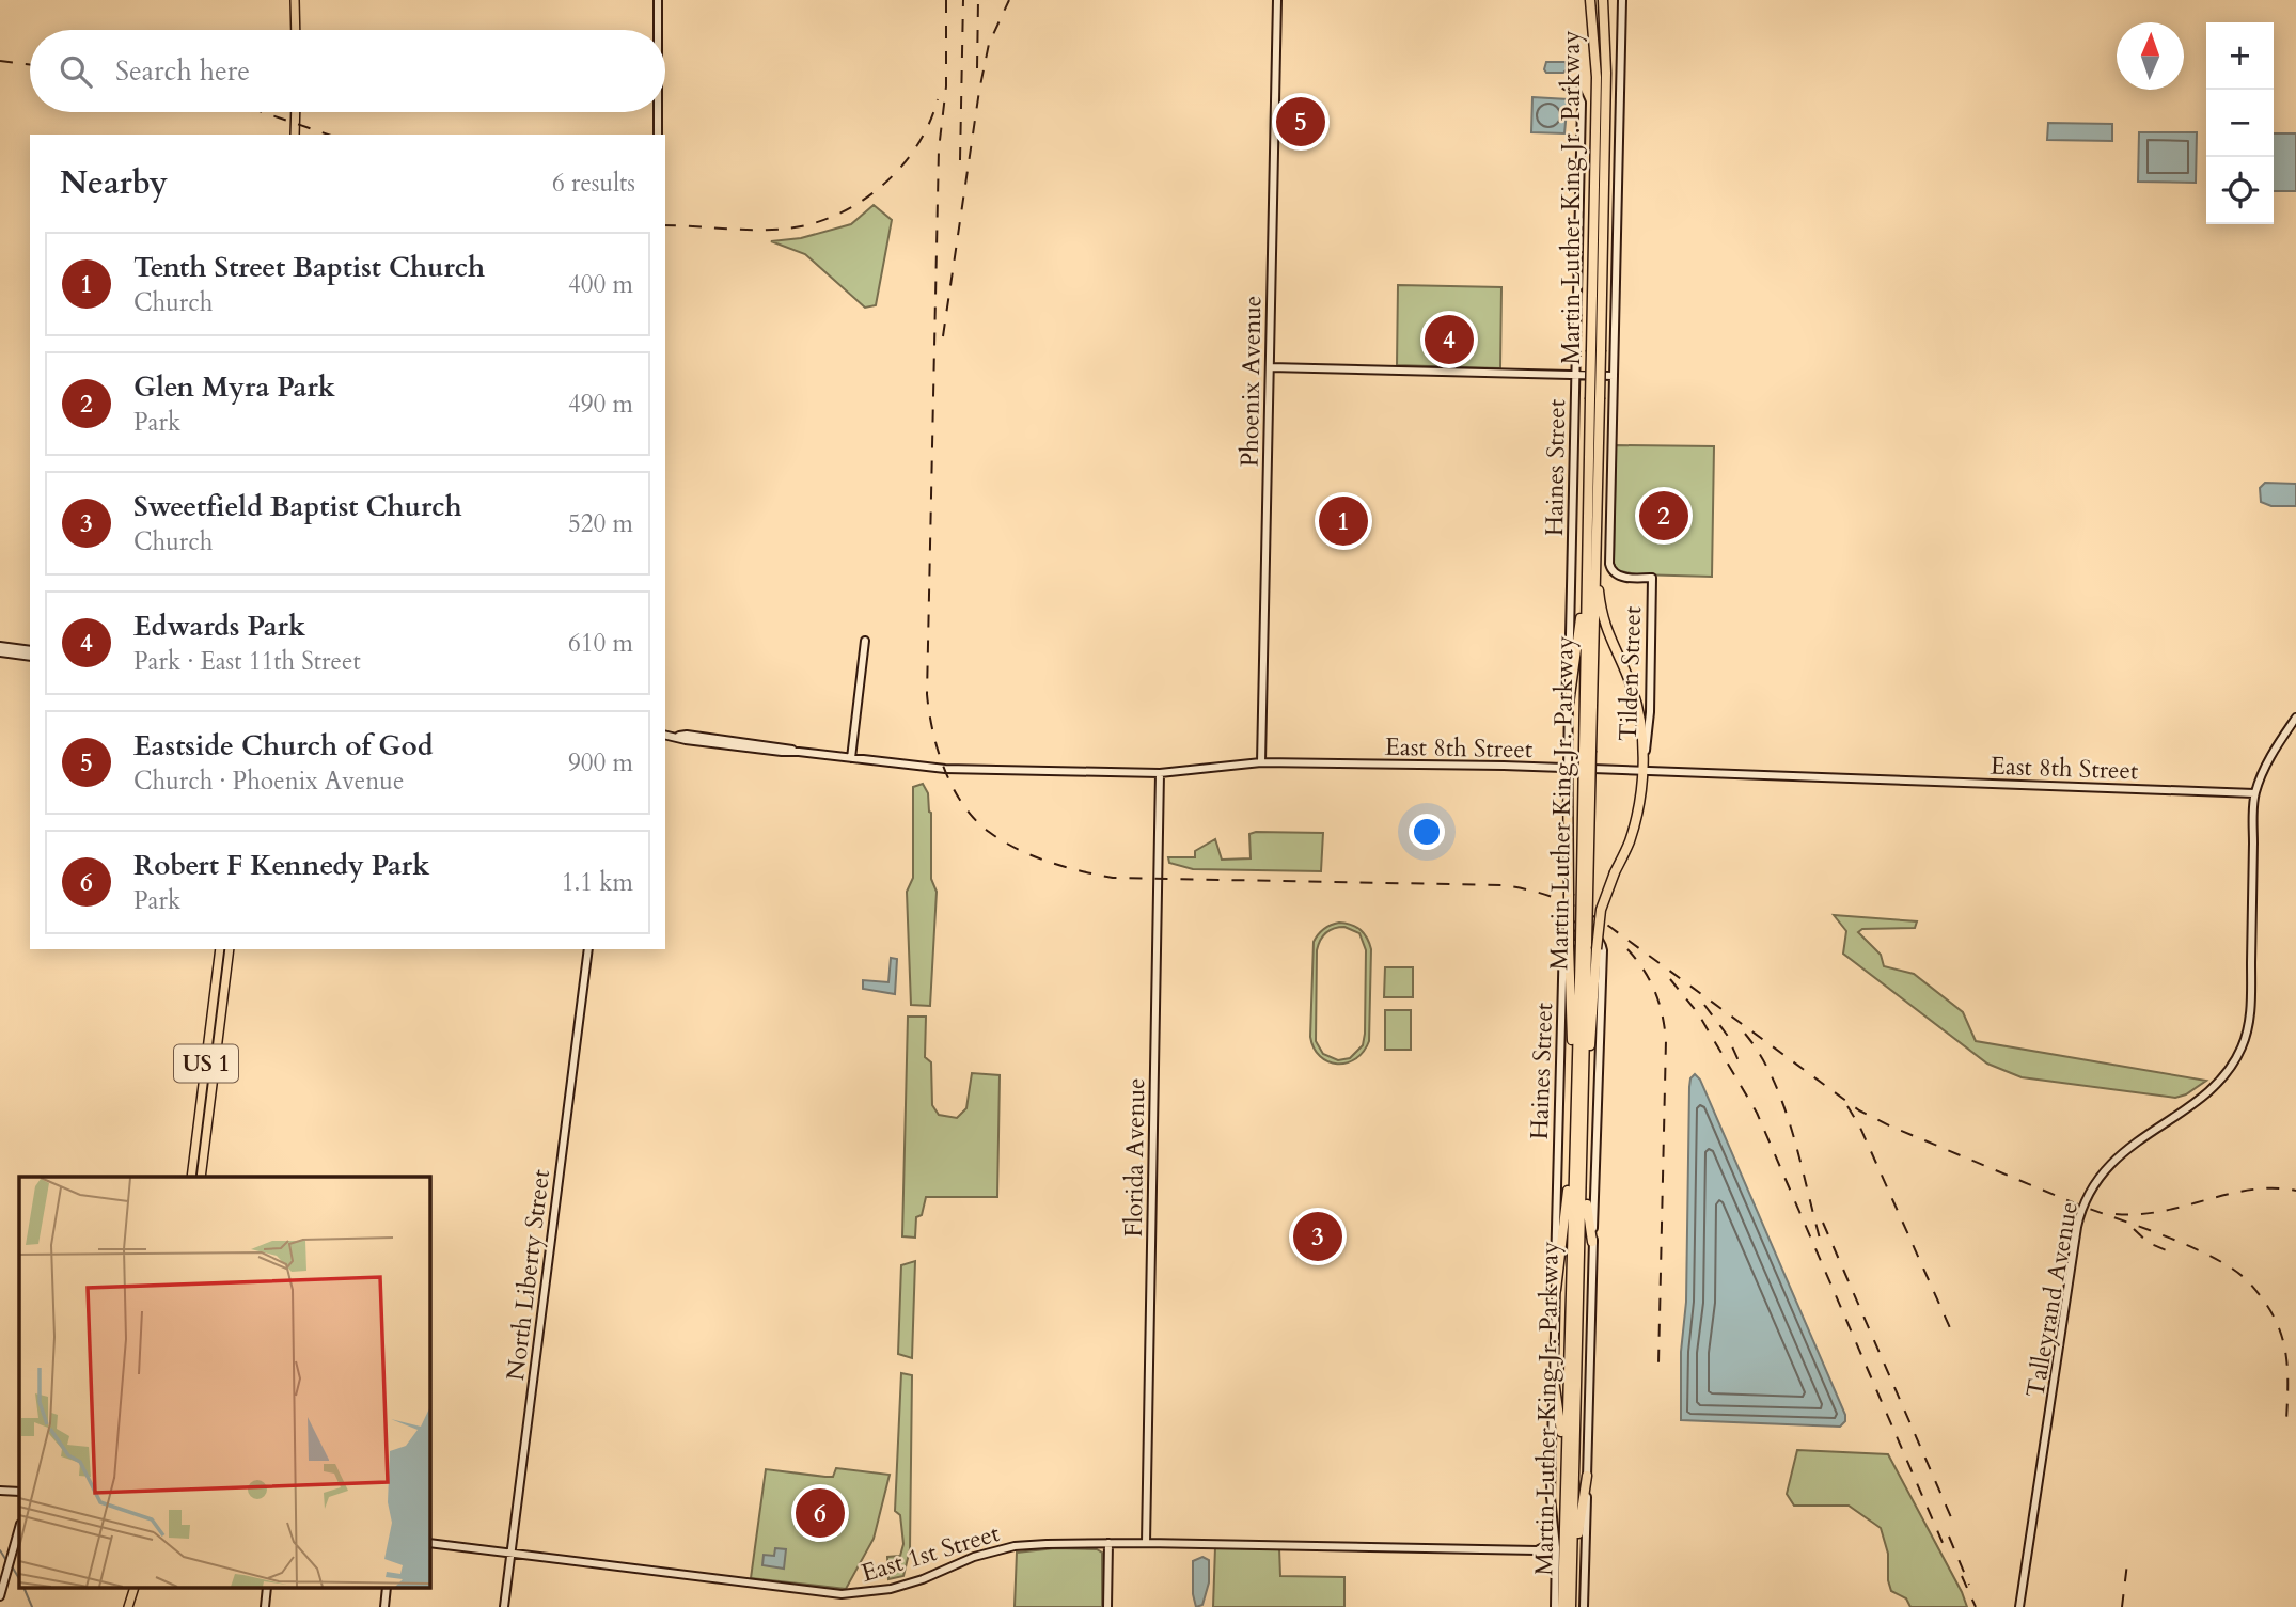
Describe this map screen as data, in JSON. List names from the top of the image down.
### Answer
{
  "streets": {
    "highway": ["Martin Luther King Jr. Parkway"],
    "main road": ["US 1"],
    "street": [
      "Phoenix Avenue",
      "Haines Street",
      "Tilden Street",
      "East 8th Street",
      "Florida Avenue",
      "North Liberty Street",
      "Talleyrand Avenue",
      "East 1st Street"
    ]
  },
  "crossings": [
    ["Phoenix Avenue", "East 8th Street"],
    ["Haines Street", "East 8th Street"],
    ["Tilden Street", "East 8th Street"],
    ["East 8th Street", "Florida Avenue"],
    ["East 8th Street", "Talleyrand Avenue"],
    ["Florida Avenue", "East 1st Street"],
    ["North Liberty Street", "East 1st Street"]
  ],
  "north": "top",
  "page": {
    "map_buttons": ["+", "−"],
    "search": "Search here",
    "pins": [
      "5",
      "4",
      "2",
      "1",
      "3",
      "6"
    ],
    "heading": ["Nearby", "6 results"],
    "list": [
      {
        "mark": "1",
        "name": "Tenth Street Baptist Church",
        "note": "Church",
        "value": "400 m"
      },
      {
        "mark": "2",
        "name": "Glen Myra Park",
        "note": "Park",
        "value": "490 m"
      },
      {
        "mark": "3",
        "name": "Sweetfield Baptist Church",
        "note": "Church",
        "value": "520 m"
      },
      {
        "mark": "4",
        "name": "Edwards Park",
        "note": "Park · East 11th Street",
        "value": "610 m"
      },
      {
        "mark": "5",
        "name": "Eastside Church of God",
        "note": "Church · Phoenix Avenue",
        "value": "900 m"
      },
      {
        "mark": "6",
        "name": "Robert F Kennedy Park",
        "note": "Park",
        "value": "1.1 km"
      }
    ]
  }
}
